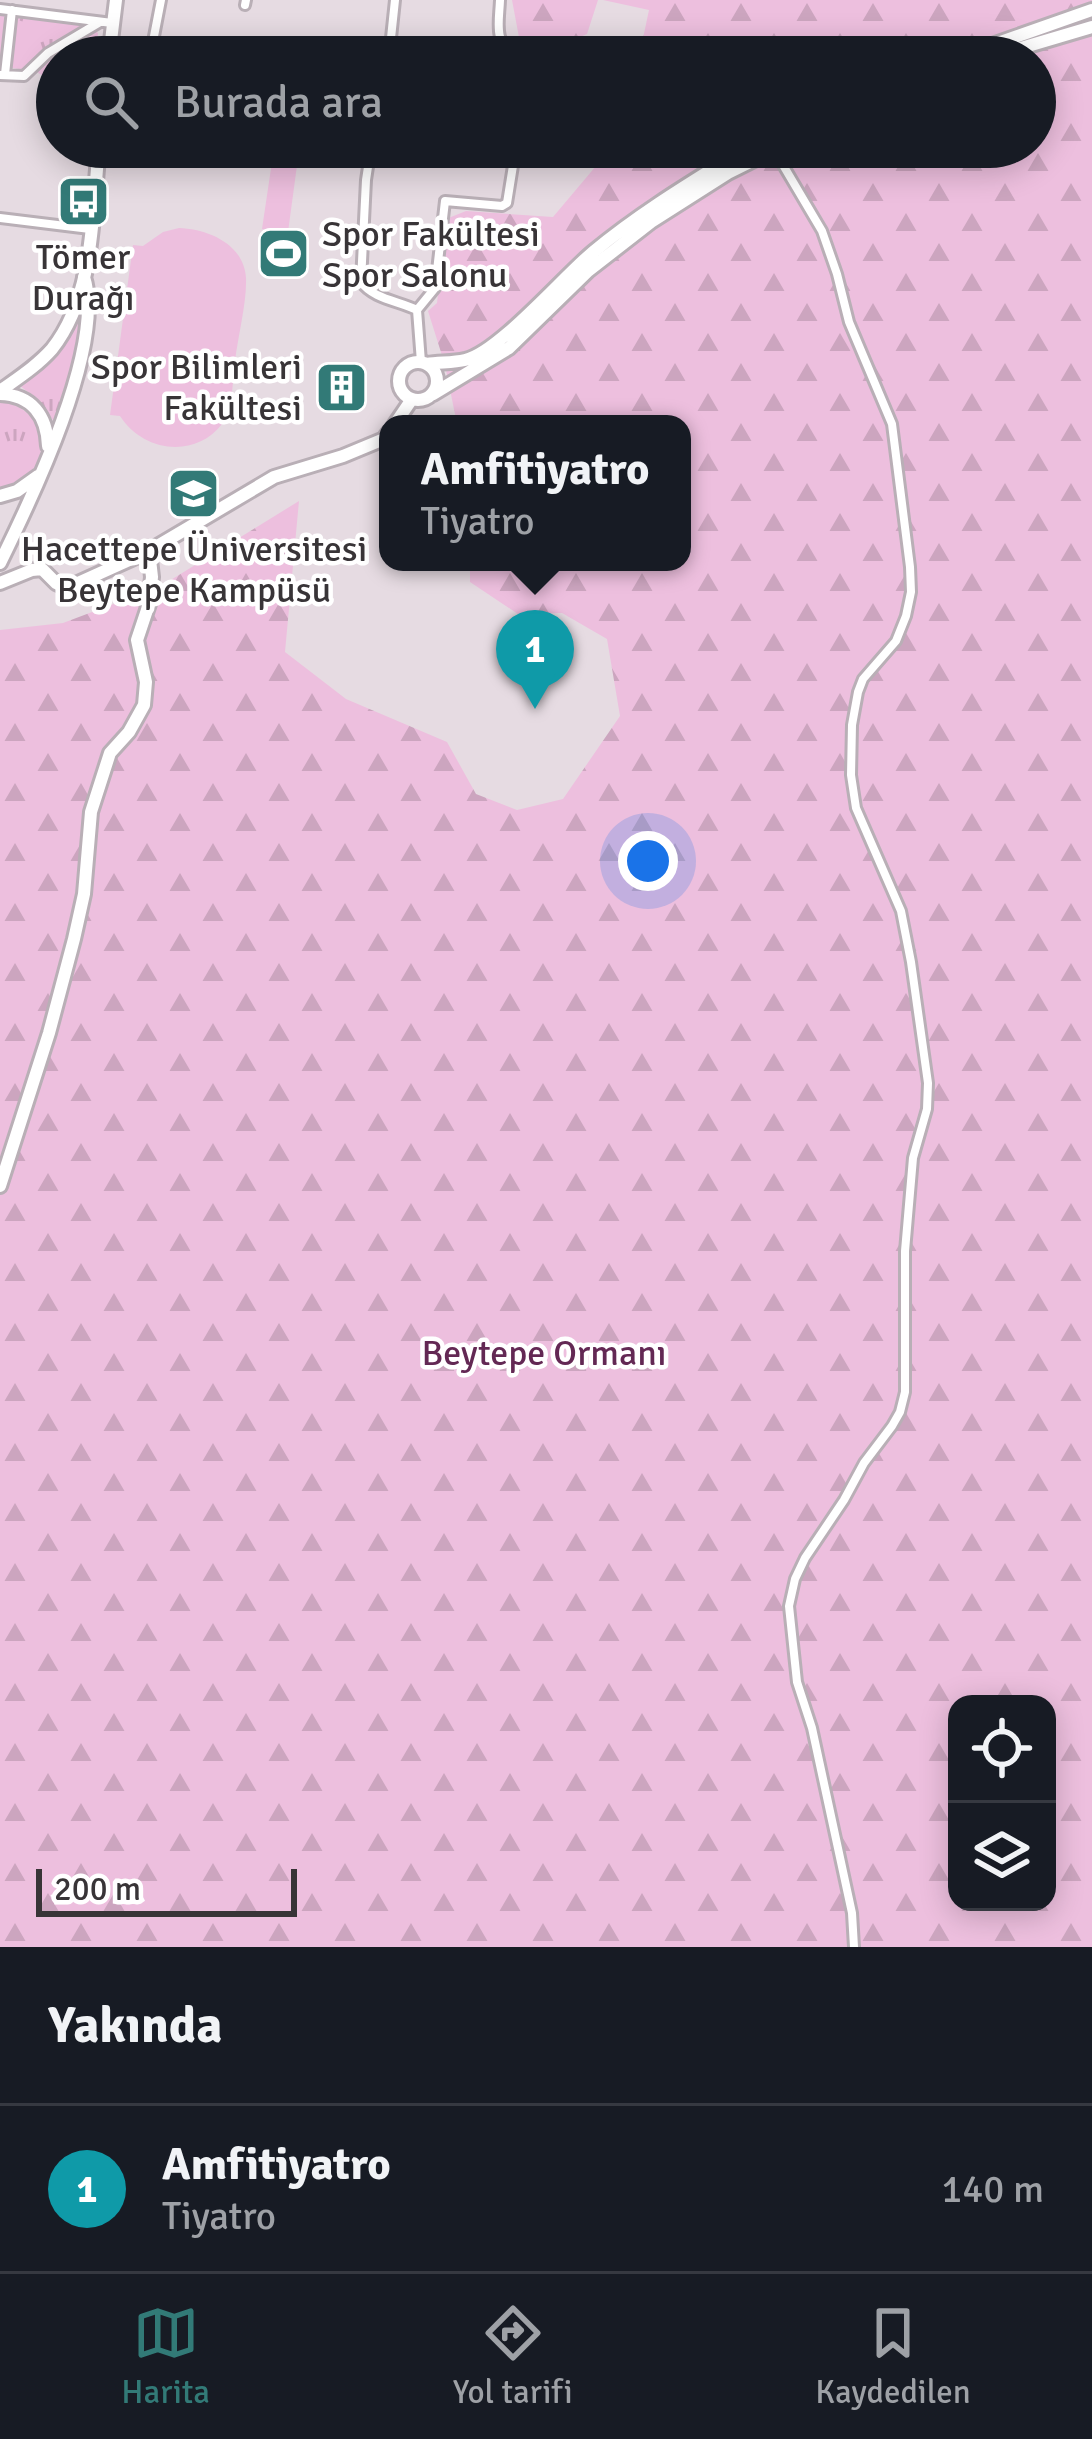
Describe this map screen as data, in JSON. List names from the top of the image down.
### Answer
{
  "parks": ["Beytepe Ormanı"],
  "places": {
    "bus stop": ["Tömer Durağı"],
    "sports": ["Spor Fakültesi Spor Salonu"],
    "building": ["Spor Bilimleri Fakültesi"],
    "school or university": ["Hacettepe Üniversitesi Beytepe Kampüsü"]
  },
  "scale_bar": "200 m",
  "page": {
    "search": "Burada ara",
    "popup": ["Amfitiyatro", "Tiyatro"],
    "pins": "1",
    "scale": "200 m",
    "heading": "Yakında",
    "list": [
      {
        "mark": "1",
        "name": "Amfitiyatro",
        "note": "Tiyatro",
        "value": "140 m"
      }
    ],
    "nav": ["Harita", "Yol tarifi", "Kaydedilen"]
  }
}
